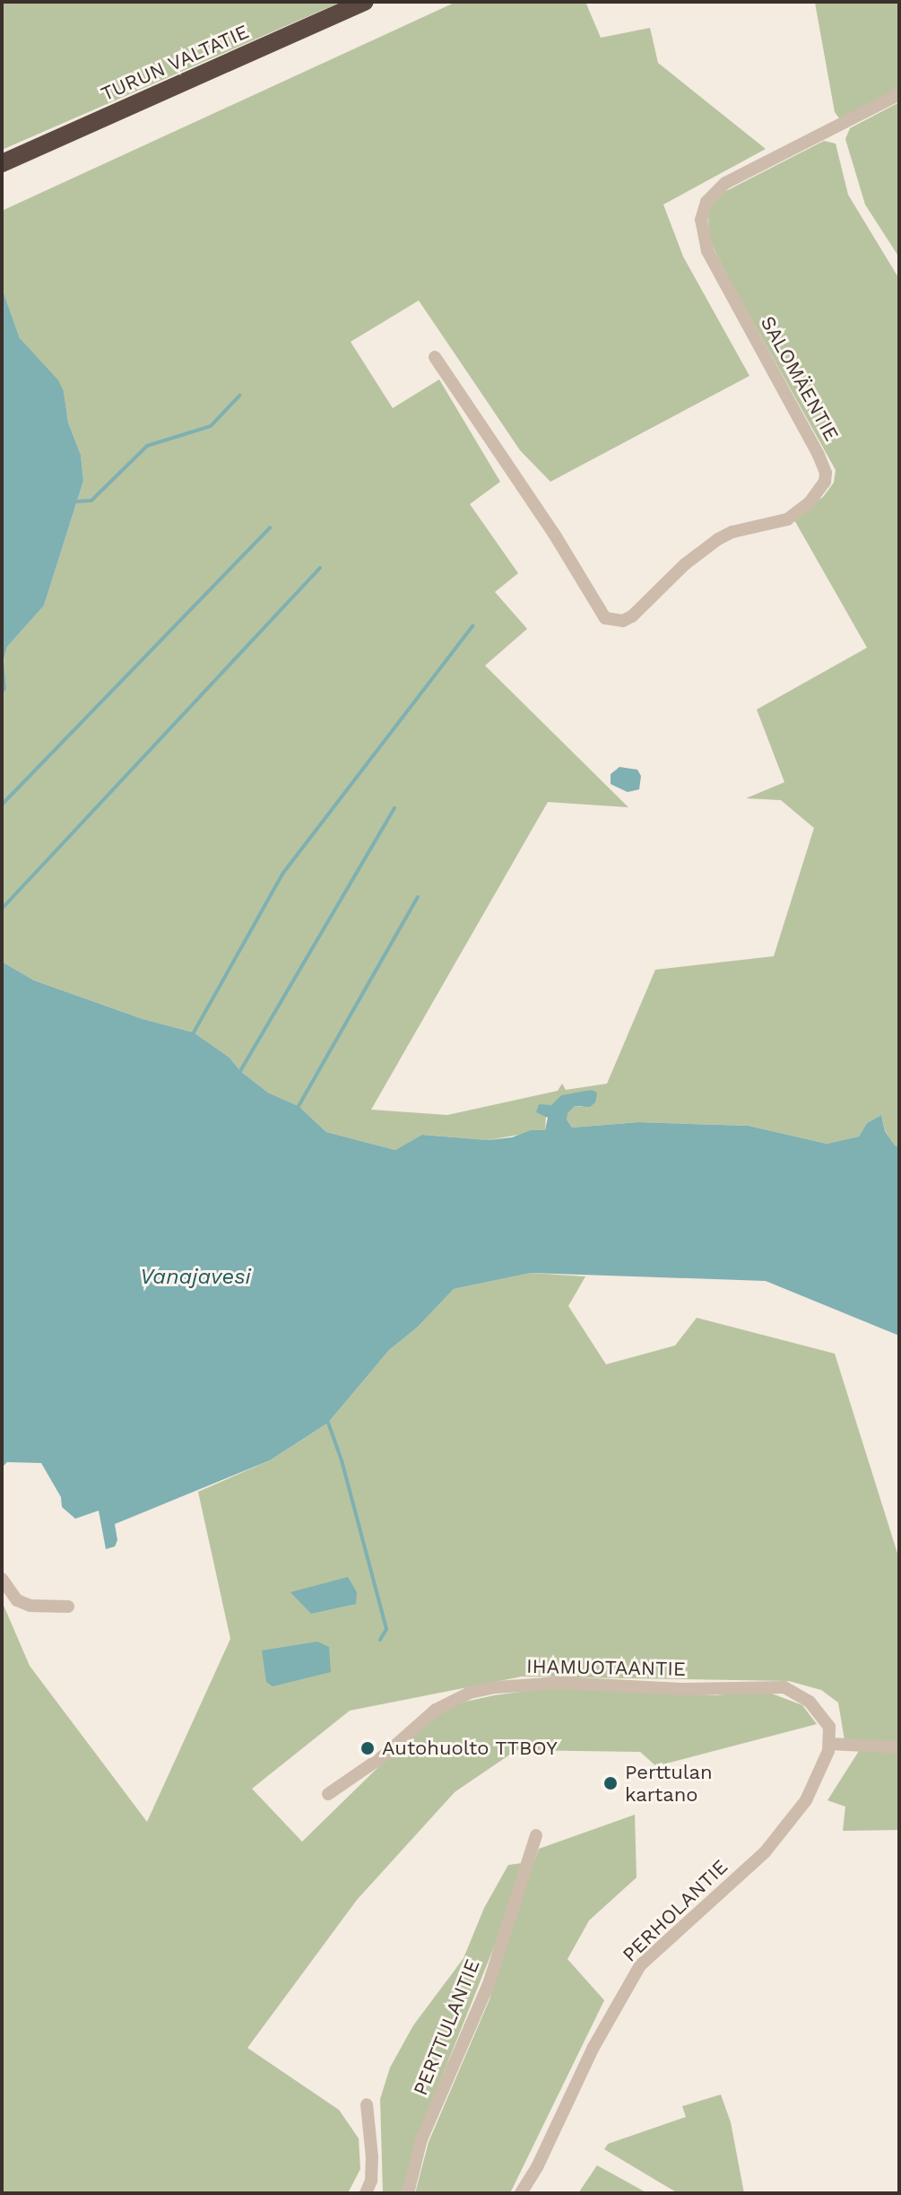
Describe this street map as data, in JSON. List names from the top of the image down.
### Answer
{
  "streets": {
    "highway": ["TURUN VALTATIE"],
    "street": [
      "SALOMÄENTIE",
      "IHAMUOTAANTIE",
      "PERHOLANTIE",
      "PERTTULANTIE"
    ]
  },
  "crossings": [
    ["IHAMUOTAANTIE", "PERHOLANTIE"]
  ],
  "water": ["Vanajavesi"],
  "places": ["Autohuolto TTBOY", "Perttulan kartano"]
}
